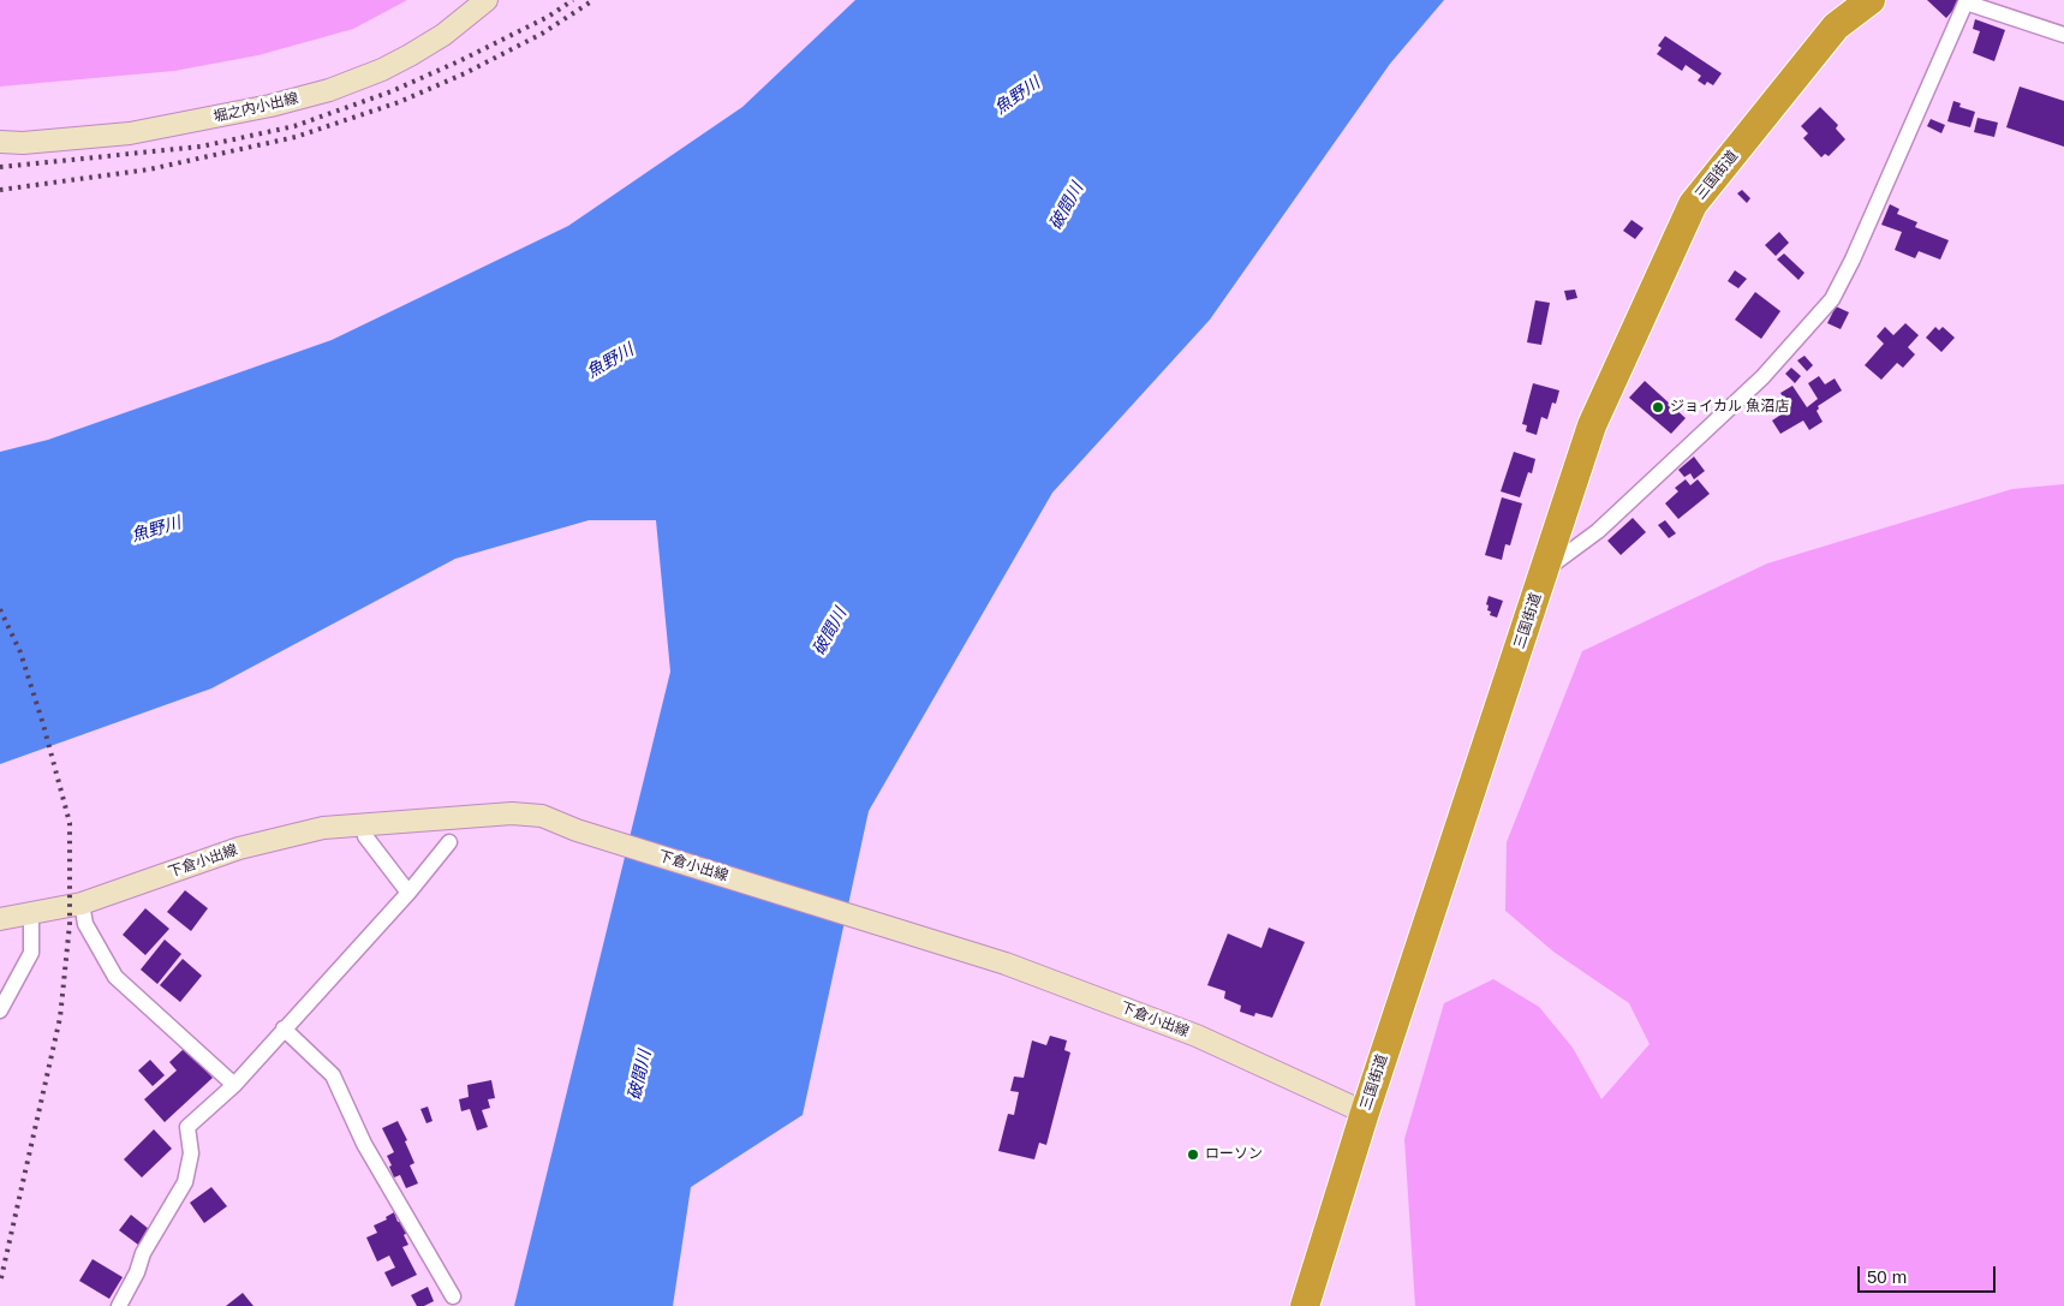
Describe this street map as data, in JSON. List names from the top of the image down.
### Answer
{
  "streets": {
    "highway": ["三国街道"],
    "main road": ["堀之内小出線", "下倉小出線"]
  },
  "crossings": [
    ["三国街道", "下倉小出線"]
  ],
  "water": ["魚野川", "破間川"],
  "places": ["ジョイカル 魚沼店", "ローソン"],
  "scale_bar": "50 m"
}
